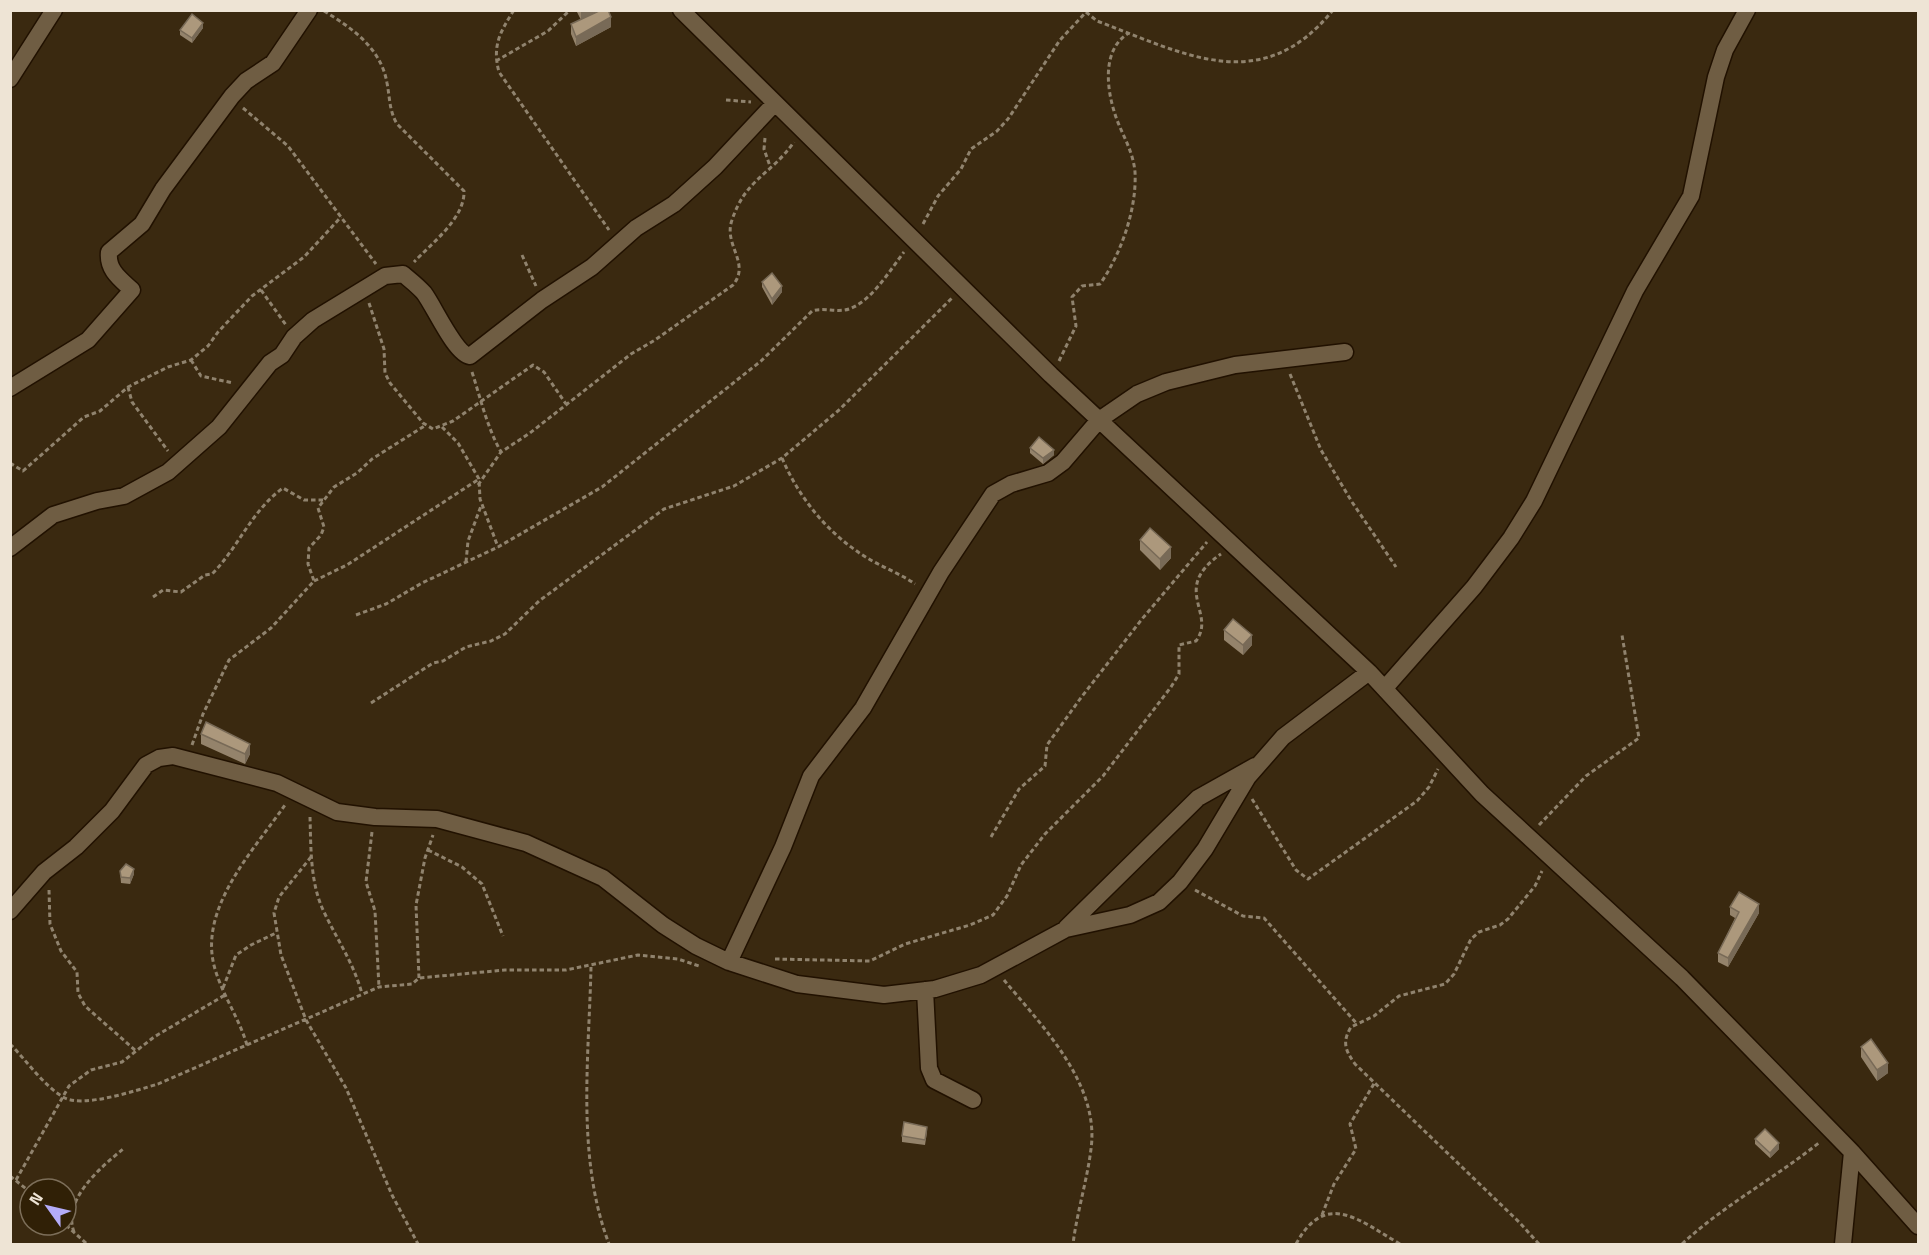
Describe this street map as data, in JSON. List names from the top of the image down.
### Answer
{
  "north": "top left"
}
